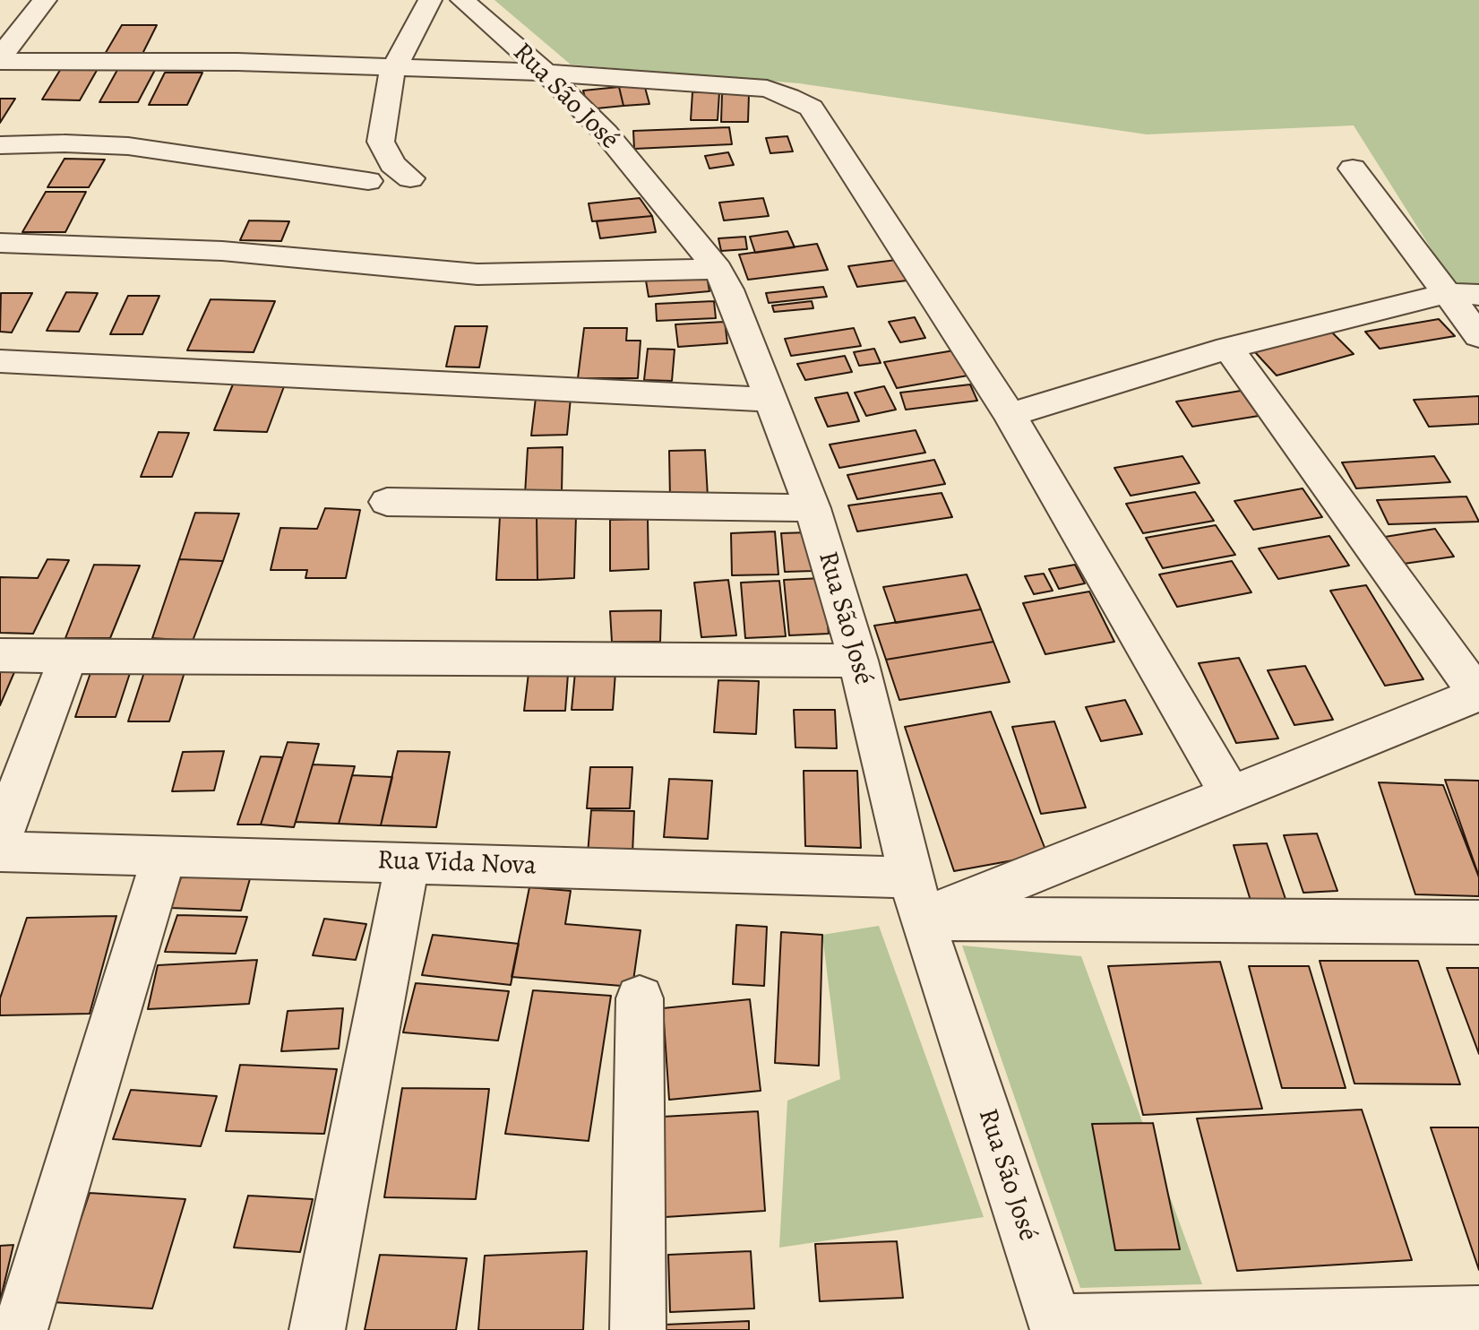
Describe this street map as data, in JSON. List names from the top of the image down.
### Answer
{
  "streets": {
    "street": ["Rua São José", "Rua Vida Nova"]
  },
  "crossings": [
    ["Rua São José", "Rua Vida Nova"]
  ]
}
